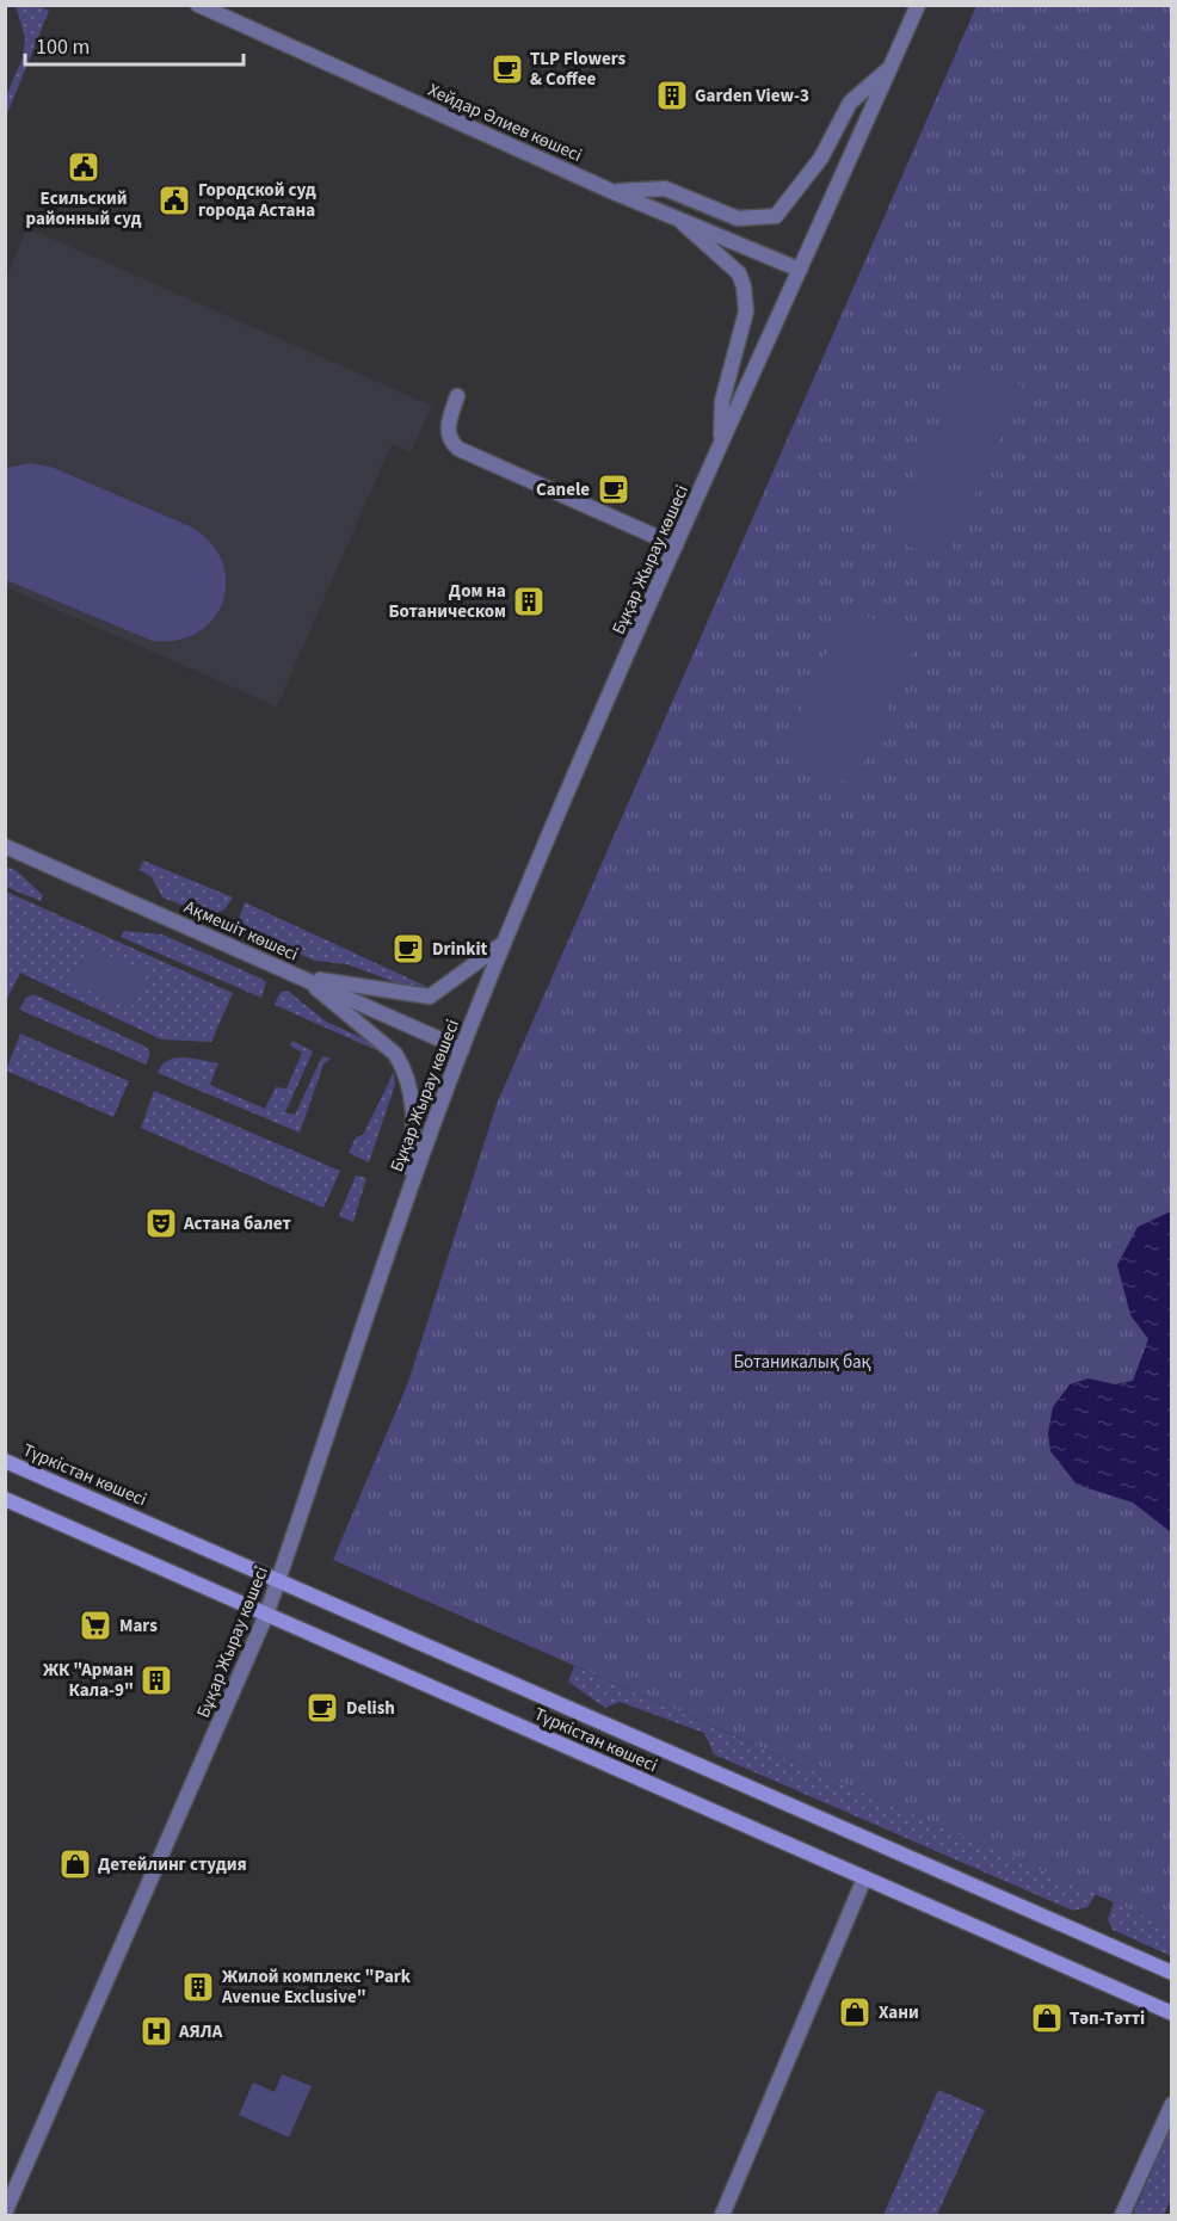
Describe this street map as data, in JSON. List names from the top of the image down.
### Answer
{
  "streets": {
    "main road": ["Түркістан көшесі"],
    "street": ["Хейдар Әлиев көшесі", "Бұқар Жырау көшесі", "Ақмешіт көшесі"]
  },
  "crossings": [
    ["Хейдар Әлиев көшесі", "Бұқар Жырау көшесі"],
    ["Бұқар Жырау көшесі", "Ақмешіт көшесі"],
    ["Бұқар Жырау көшесі", "Түркістан көшесі"]
  ],
  "parks": ["Ботаникалық бақ"],
  "places": {
    "cafe": [
      "TLP Flowers & Coffee",
      "Canele",
      "Drinkit",
      "Delish"
    ],
    "building": [
      "Garden View-3",
      "Дом на Ботаническом",
      "ЖК \"Арман Кала-9\"",
      "Жилой комплекс \"Park Avenue Exclusive\""
    ],
    "public building": ["Есильский районный суд", "Городской суд города Астана"],
    "theatre": ["Астана балет"],
    "supermarket": ["Mars"],
    "shop": ["Детейлинг студия", "Хани", "Тәп-Тәтті"],
    "hospital": ["АЯЛА"]
  },
  "scale_bar": "100 m"
}
